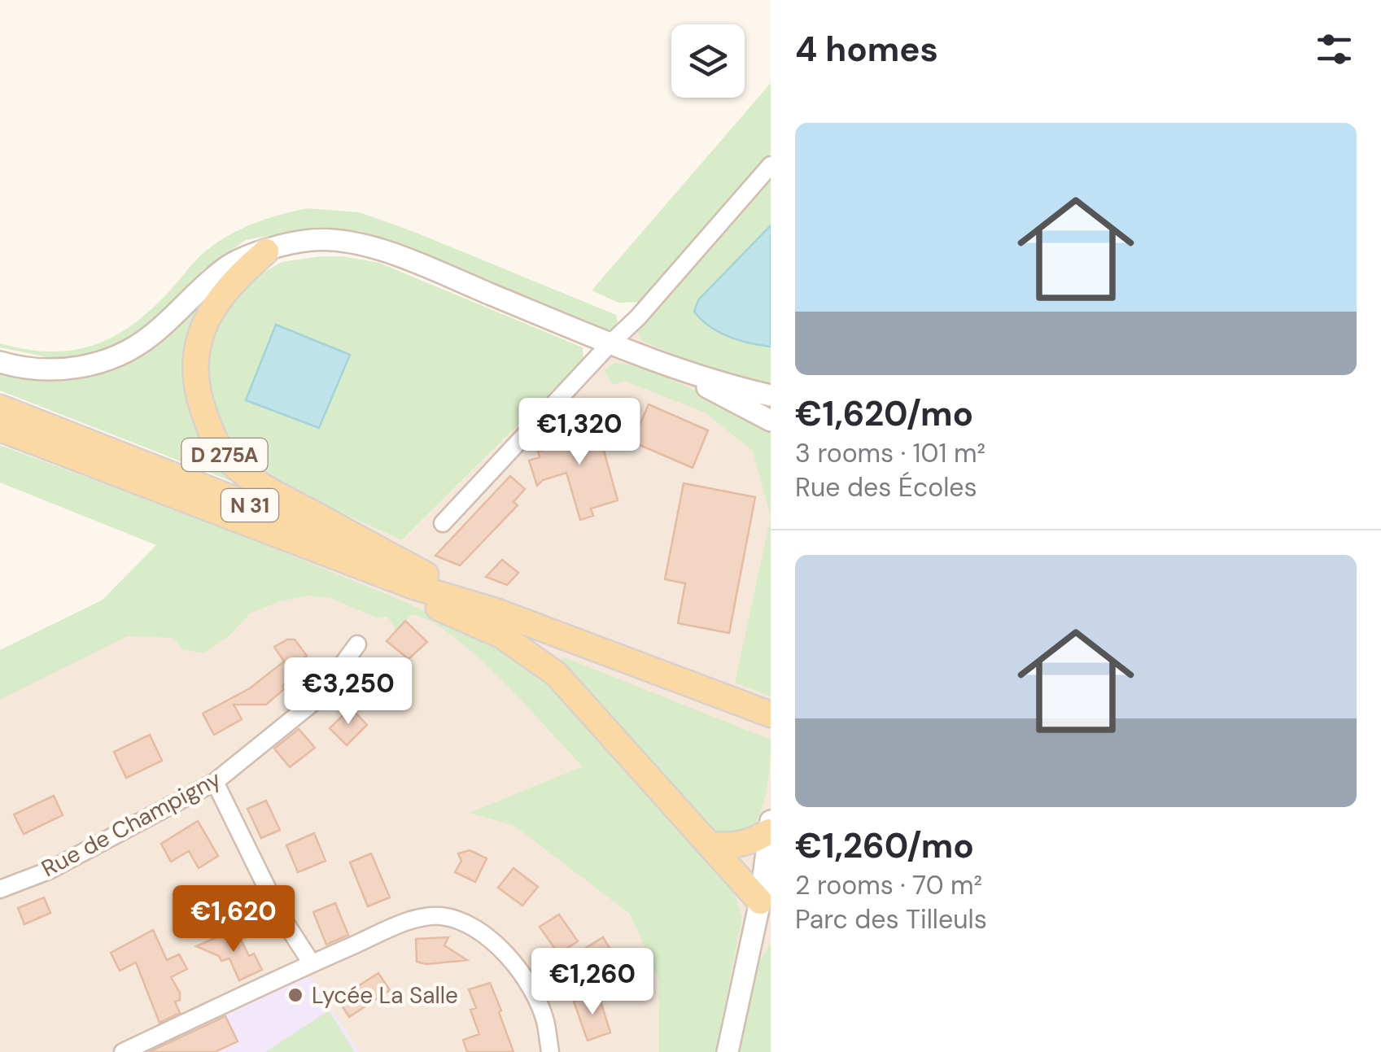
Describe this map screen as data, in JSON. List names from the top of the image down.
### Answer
{
  "streets": {
    "main road": ["D 275A", "N 31"],
    "street": ["Rue de Champigny"]
  },
  "crossings": [
    ["D 275A", "N 31"]
  ],
  "places": ["Lycée La Salle"],
  "page": {
    "heading": "4 homes",
    "list": [
      {
        "name": "€1,620/mo",
        "note": "3 rooms · 101 m² · Rue des Écoles"
      },
      {
        "name": "€1,260/mo",
        "note": "2 rooms · 70 m² · Parc des Tilleuls"
      }
    ],
    "price": [
      "€1,320",
      "€3,250",
      "€1,620",
      "€1,260"
    ]
  }
}
